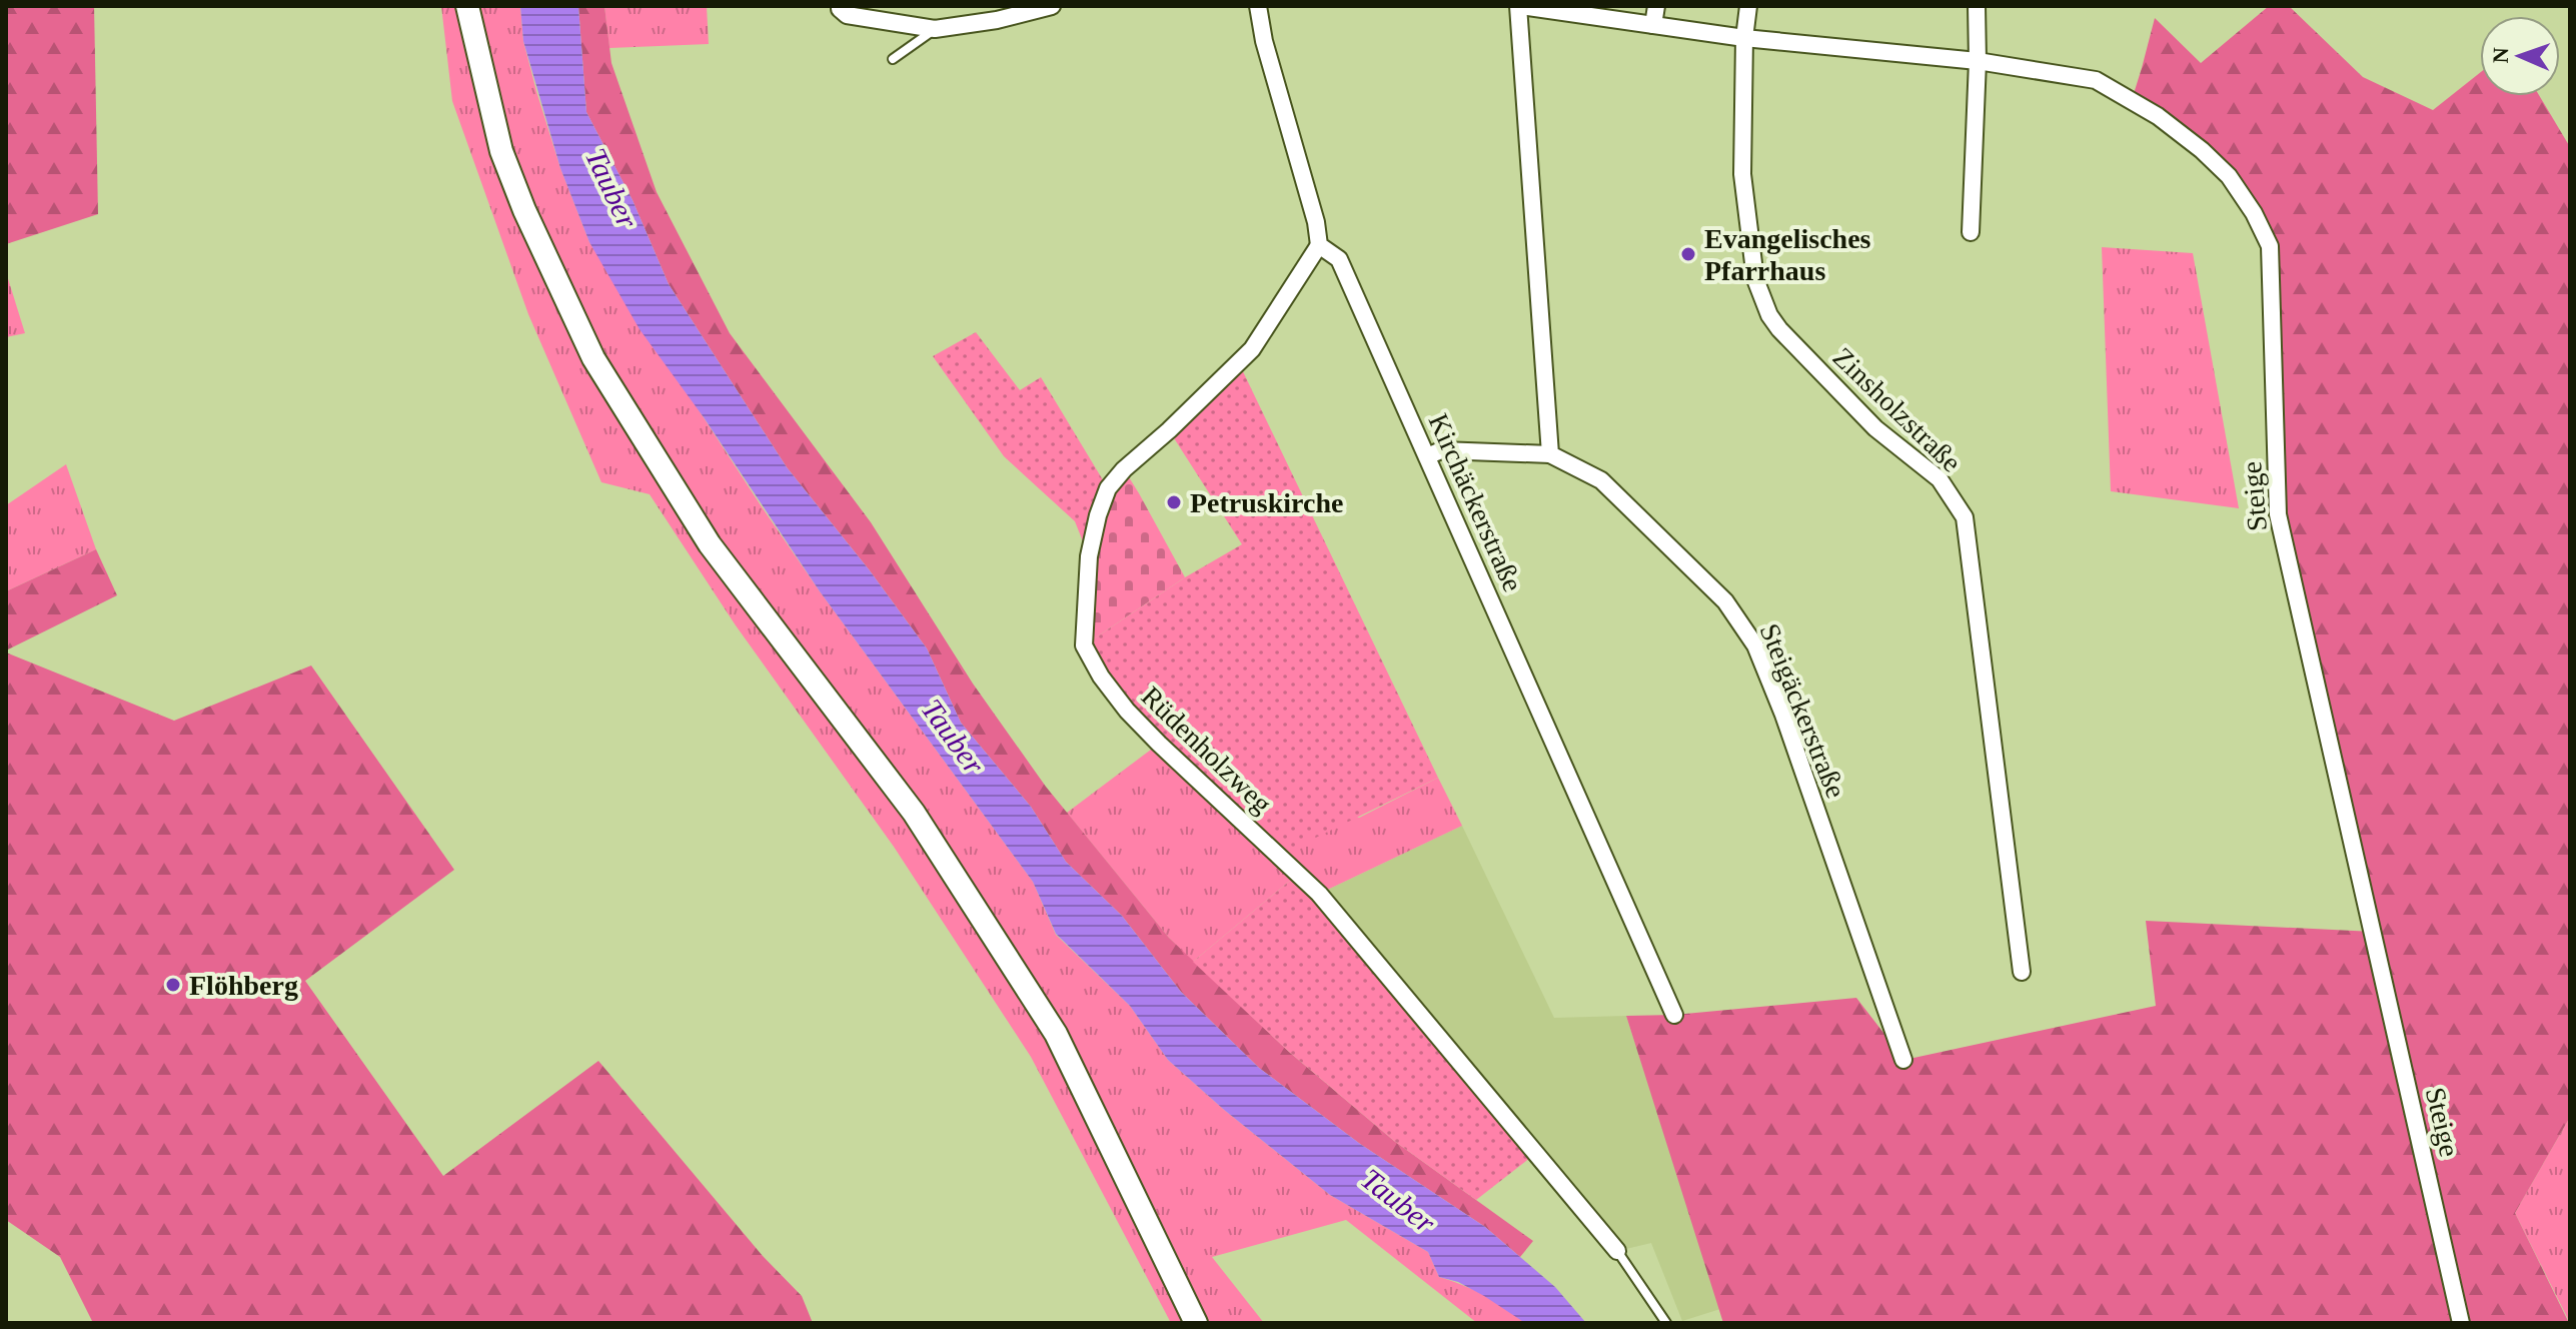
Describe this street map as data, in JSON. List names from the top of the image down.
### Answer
{
  "streets": {
    "street": [
      "Zinsholzstraße",
      "Steige",
      "Kirchäckerstraße",
      "Steigäckerstraße",
      "Rüdenholzweg"
    ]
  },
  "crossings": [
    ["Zinsholzstraße", "Steige"],
    ["Kirchäckerstraße", "Steigäckerstraße"],
    ["Kirchäckerstraße", "Rüdenholzweg"]
  ],
  "water": ["Tauber"],
  "places": ["Evangelisches Pfarrhaus", "Petruskirche", "Flöhberg"],
  "north": "left"
}
